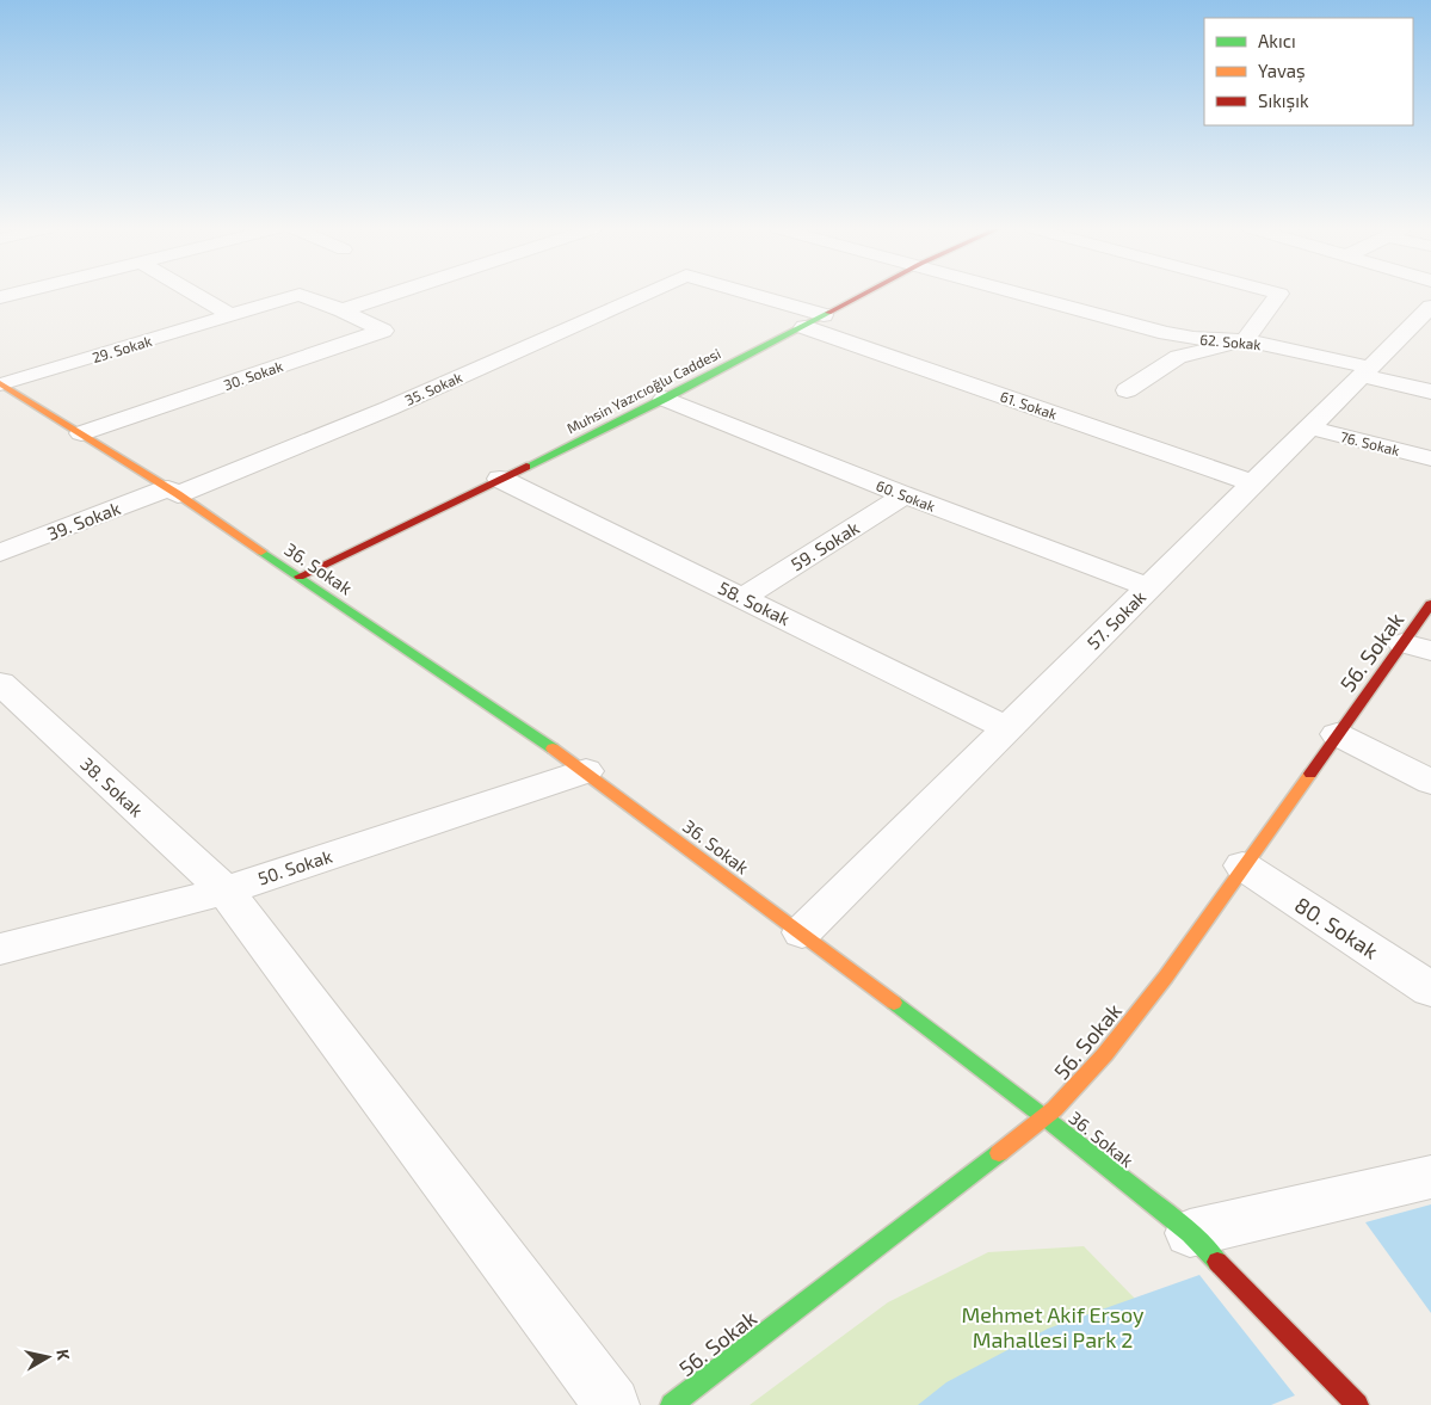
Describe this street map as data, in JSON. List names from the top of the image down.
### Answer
{
  "streets": {
    "main road": ["Muhsin Yazıcıoğlu Caddesi", "36. Sokak", "56. Sokak"],
    "street": [
      "62. Sokak",
      "29. Sokak",
      "30. Sokak",
      "35. Sokak",
      "61. Sokak",
      "76. Sokak",
      "60. Sokak",
      "39. Sokak",
      "59. Sokak",
      "58. Sokak",
      "57. Sokak",
      "38. Sokak",
      "50. Sokak",
      "80. Sokak"
    ]
  },
  "crossings": [
    ["62. Sokak", "57. Sokak"],
    ["29. Sokak", "30. Sokak"],
    ["29. Sokak", "36. Sokak"],
    ["30. Sokak", "36. Sokak"],
    ["35. Sokak", "39. Sokak"],
    ["35. Sokak", "36. Sokak"],
    ["Muhsin Yazıcıoğlu Caddesi", "61. Sokak"],
    ["Muhsin Yazıcıoğlu Caddesi", "60. Sokak"],
    ["Muhsin Yazıcıoğlu Caddesi", "36. Sokak"],
    ["Muhsin Yazıcıoğlu Caddesi", "58. Sokak"],
    ["61. Sokak", "57. Sokak"],
    ["76. Sokak", "57. Sokak"],
    ["60. Sokak", "59. Sokak"],
    ["60. Sokak", "57. Sokak"],
    ["39. Sokak", "36. Sokak"],
    ["59. Sokak", "58. Sokak"],
    ["36. Sokak", "57. Sokak"],
    ["36. Sokak", "56. Sokak"],
    ["36. Sokak", "50. Sokak"],
    ["58. Sokak", "57. Sokak"],
    ["56. Sokak", "80. Sokak"],
    ["38. Sokak", "50. Sokak"]
  ],
  "parks": ["Mehmet Akif Ersoy Mahallesi Park 2"],
  "legend": ["Akıcı", "Yavaş", "Sıkışık"],
  "north": "right"
}
